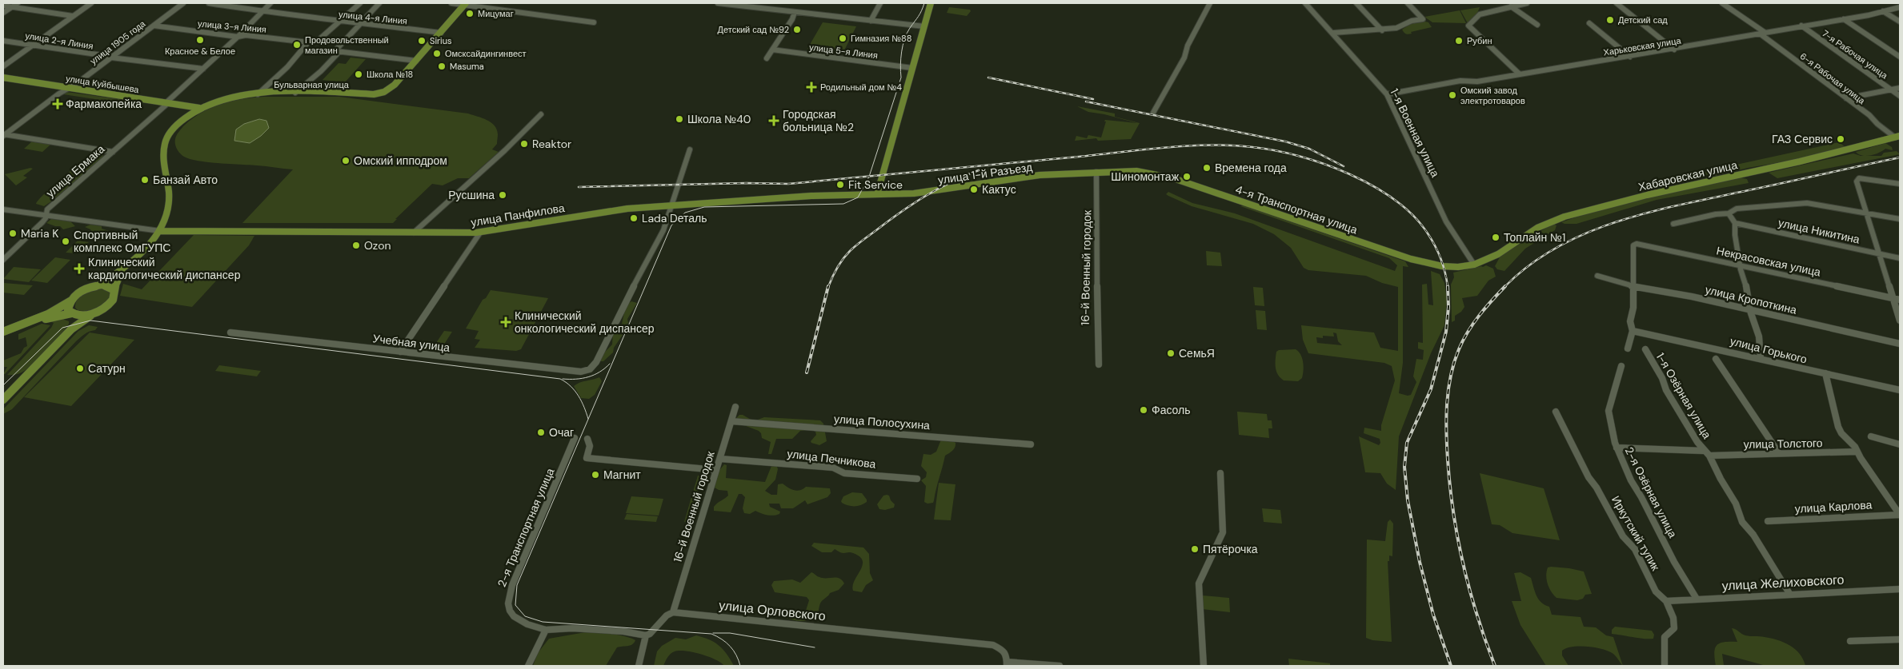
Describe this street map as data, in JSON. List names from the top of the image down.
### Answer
{
  "streets": {
    "main road": [
      "улица Куйбышева",
      "Бульварная улица",
      "улица 1-й Разъезд",
      "Хабаровская улица",
      "4-я Транспортная улица",
      "улица Панфилова"
    ],
    "street": [
      "улица 4-я Линия",
      "улица 3-я Линия",
      "улица 2-я Линия",
      "улица 1905 года",
      "Харьковская улица",
      "улица 5-я Линия",
      "7-я Рабочая улица",
      "6-я Рабочая улица",
      "1-я Военная улица",
      "улица Ермака",
      "улица Никитина",
      "Некрасовская улица",
      "16-й Военный городок",
      "улица Кропоткина",
      "Учебная улица",
      "улица Горького",
      "1-я Озёрная улица",
      "улица Полосухина",
      "улица Толстого",
      "улица Печникова",
      "2-я Озёрная улица",
      "улица Карлова",
      "2-я Транспортная улица",
      "Иркутский тупик",
      "улица Желиховского",
      "улица Орловского"
    ]
  },
  "crossings": [
    ["улица 4-я Линия", "Бульварная улица"],
    ["улица 4-я Линия", "улица Ермака"],
    ["улица 3-я Линия", "улица 1905 года"],
    ["улица 3-я Линия", "Бульварная улица"],
    ["улица 3-я Линия", "улица Ермака"],
    ["улица 2-я Линия", "улица 1905 года"],
    ["улица 2-я Линия", "улица Ермака"],
    ["улица 1905 года", "улица Куйбышева"],
    ["Харьковская улица", "7-я Рабочая улица"],
    ["Харьковская улица", "6-я Рабочая улица"],
    ["Харьковская улица", "1-я Военная улица"],
    ["6-я Рабочая улица", "Хабаровская улица"],
    ["улица Куйбышева", "Бульварная улица"],
    ["улица Куйбышева", "улица Ермака"],
    ["Бульварная улица", "улица Панфилова"],
    ["1-я Военная улица", "4-я Транспортная улица"],
    ["улица 1-й Разъезд", "4-я Транспортная улица"],
    ["улица 1-й Разъезд", "улица Панфилова"],
    ["улица 1-й Разъезд", "16-й Военный городок"],
    ["Хабаровская улица", "4-я Транспортная улица"],
    ["4-я Транспортная улица", "16-й Военный городок"],
    ["улица Панфилова", "Учебная улица"],
    ["Некрасовская улица", "улица Кропоткина"],
    ["16-й Военный городок", "улица Полосухина"],
    ["16-й Военный городок", "улица Печникова"],
    ["16-й Военный городок", "улица Орловского"],
    ["1-я Озёрная улица", "улица Толстого"],
    ["1-я Озёрная улица", "улица Желиховского"],
    ["2-я Озёрная улица", "улица Желиховского"],
    ["Иркутский тупик", "улица Желиховского"]
  ],
  "places": {
    "other": [
      "Мицумаг",
      "Детский сад",
      "Детский сад №92",
      "Гимназия №88",
      "Красное & Белое",
      "Sirius",
      "Рубин",
      "Продовольственный магазин",
      "Омсксайдингинвест",
      "Masuma",
      "Школа №18",
      "Омский завод электротоваров",
      "Школа №40",
      "ГАЗ Сервис",
      "Reaktor",
      "Омский ипподром",
      "Времена года",
      "Шиномонтаж",
      "Банзай Авто",
      "Fit Service",
      "Кактус",
      "Русшина",
      "Lada Dеталь",
      "Maria K",
      "Топлайн №1",
      "Спортивный комплекс ОмГУПС",
      "Ozon",
      "СемьЯ",
      "Сатурн",
      "Фасоль",
      "Очаг",
      "Магнит",
      "Пятёрочка"
    ],
    "health": [
      "Родильный дом №4",
      "Фармакопейка",
      "Городская больница №2",
      "Клинический кардиологический диспансер",
      "Клинический онкологический диспансер"
    ]
  }
}
